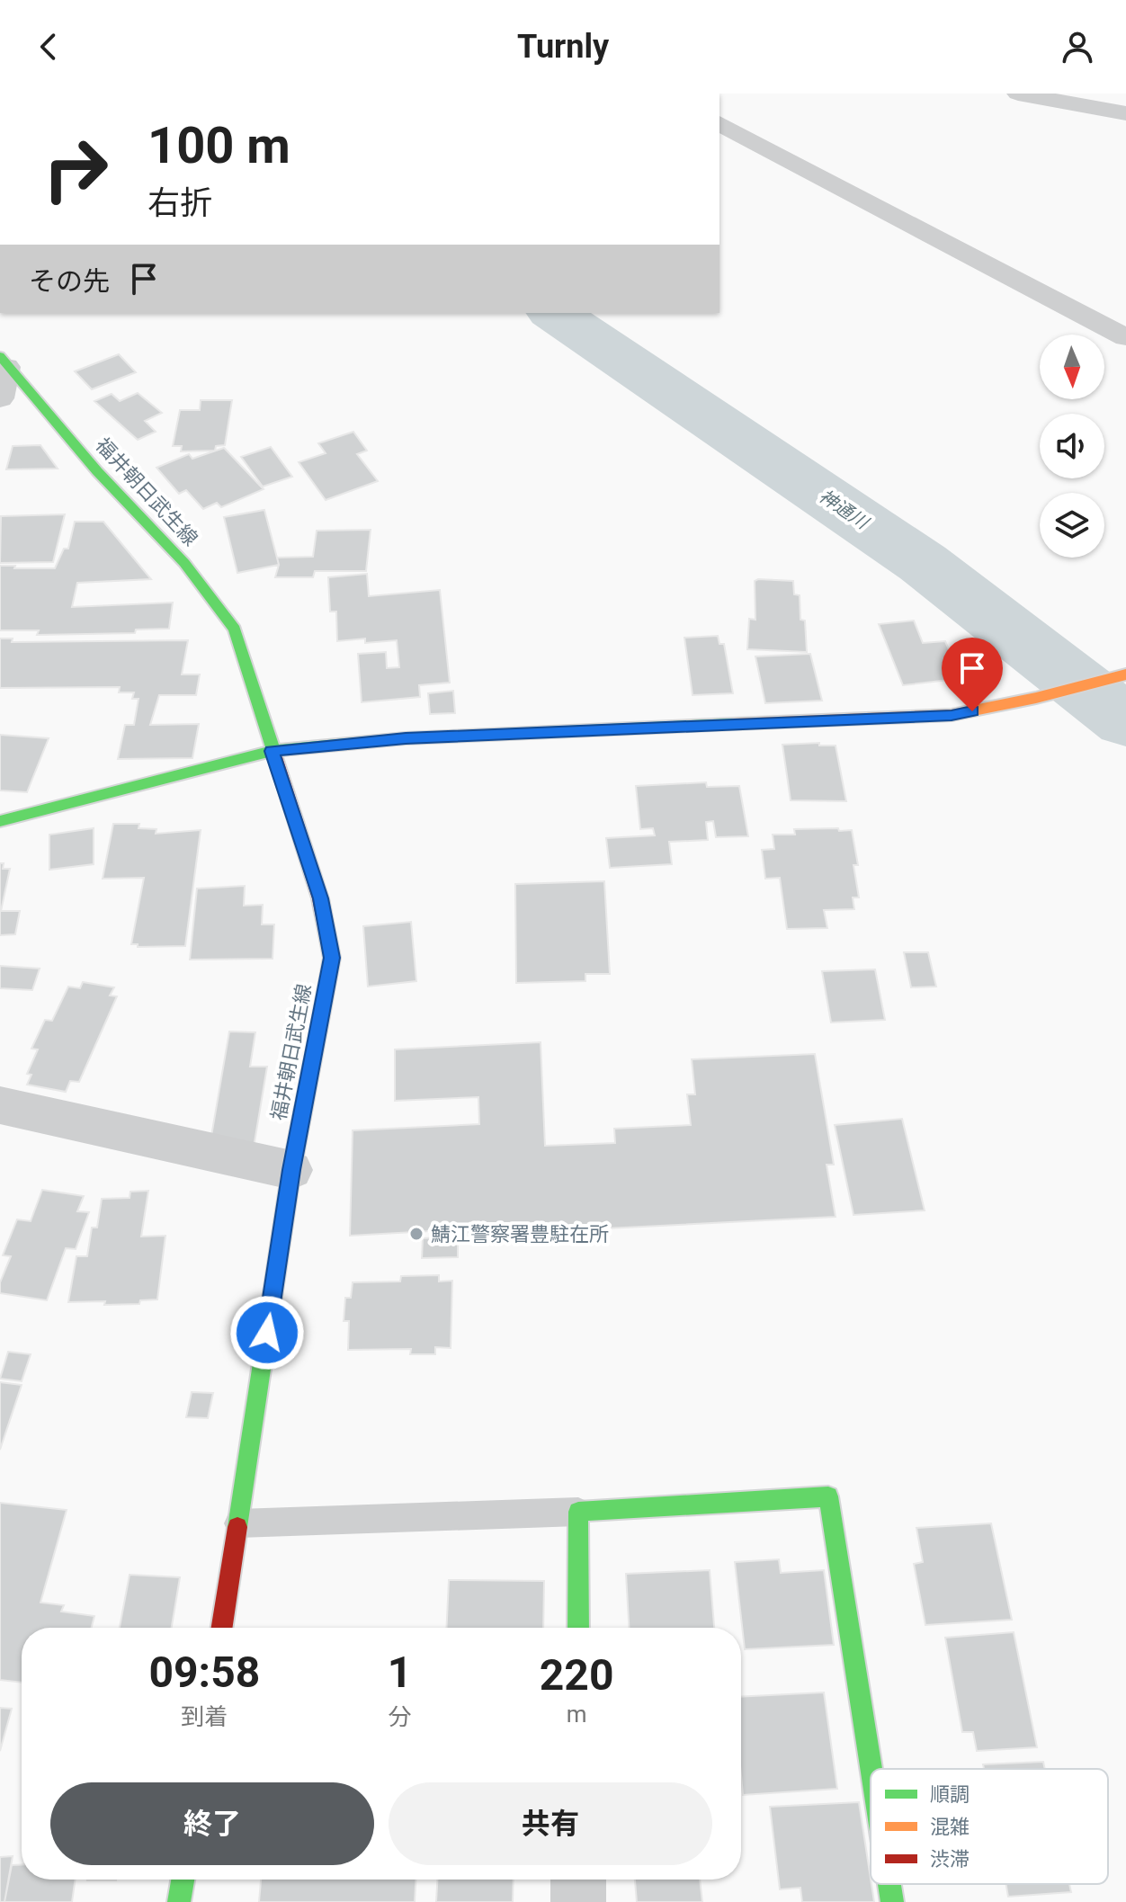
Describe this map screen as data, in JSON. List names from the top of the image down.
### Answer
{
  "streets": {
    "street": ["福井朝日武生線"]
  },
  "water": ["神通川"],
  "places": ["鯖江警察署豊駐在所"],
  "legend": ["順調", "混雑", "渋滞"],
  "north": "bottom",
  "page": {
    "header": "Turnly",
    "turn": ["100 m", "右折"],
    "then": "その先",
    "eta": [
      "09:58",
      "到着",
      "1",
      "分",
      "220",
      "m"
    ],
    "buttons": ["終了", "共有"]
  }
}
